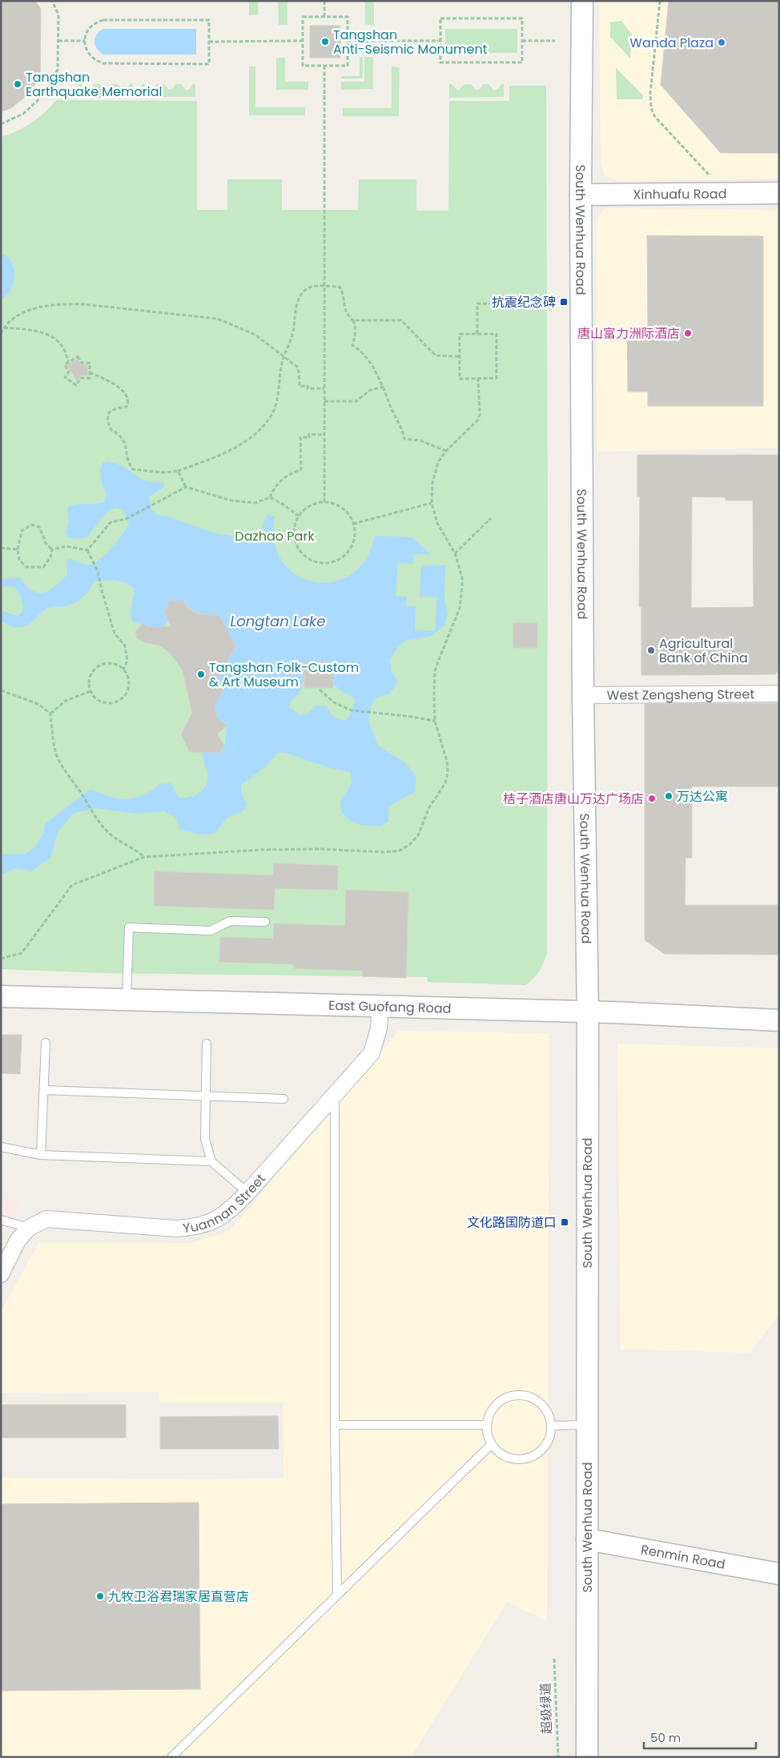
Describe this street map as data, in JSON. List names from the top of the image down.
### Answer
{
  "streets": {
    "street": [
      "Xinhuafu Road",
      "South Wenhua Road",
      "West Zengsheng Street",
      "East Guofang Road",
      "Yuannan Street",
      "Renmin Road"
    ],
    "path": ["超级绿道"]
  },
  "crossings": [
    ["Xinhuafu Road", "South Wenhua Road"],
    ["South Wenhua Road", "West Zengsheng Street"],
    ["South Wenhua Road", "East Guofang Road"],
    ["South Wenhua Road", "Renmin Road"],
    ["East Guofang Road", "Yuannan Street"]
  ],
  "water": ["Longtan Lake"],
  "parks": ["Dazhao Park"],
  "places": {
    "other": [
      "Tangshan Anti-Seismic Monument",
      "Wanda Plaza",
      "Tangshan Earthquake Memorial",
      "唐山富力洲际酒店",
      "Agricultural Bank of China",
      "Tangshan Folk-Custom & Art Museum",
      "万达公寓",
      "桔子酒店唐山万达广场店",
      "九牧卫浴君瑞家居直营店"
    ],
    "transit": ["抗震纪念碑", "文化路国防道口"]
  },
  "scale_bar": "50 m"
}
